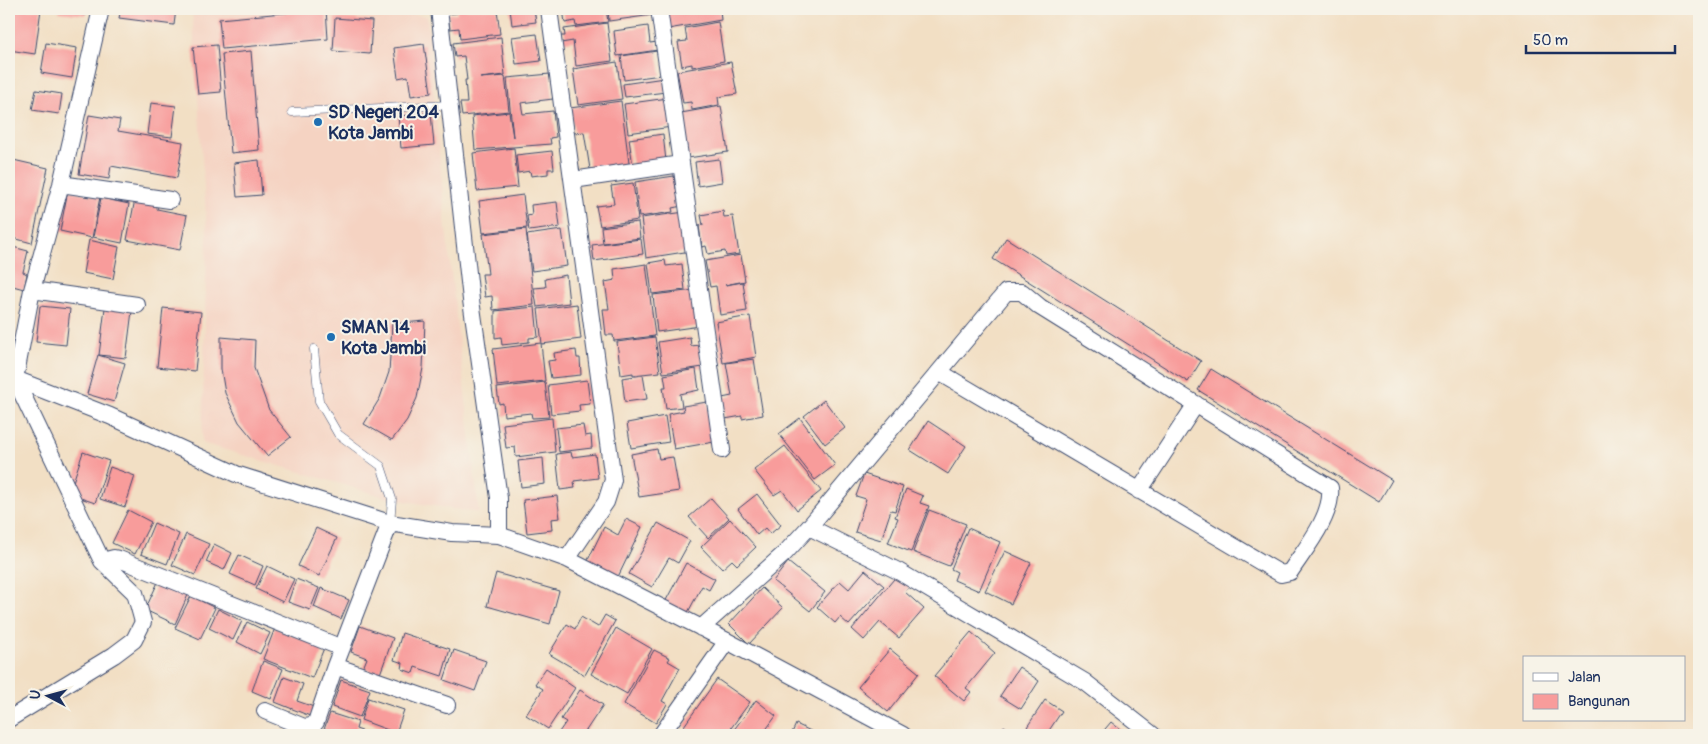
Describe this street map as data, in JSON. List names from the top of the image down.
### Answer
{
  "places": ["SD Negeri 204 Kota Jambi", "SMAN 14 Kota Jambi"],
  "legend": ["Jalan", "Bangunan"],
  "scale_bar": "50 m",
  "north": "left"
}
